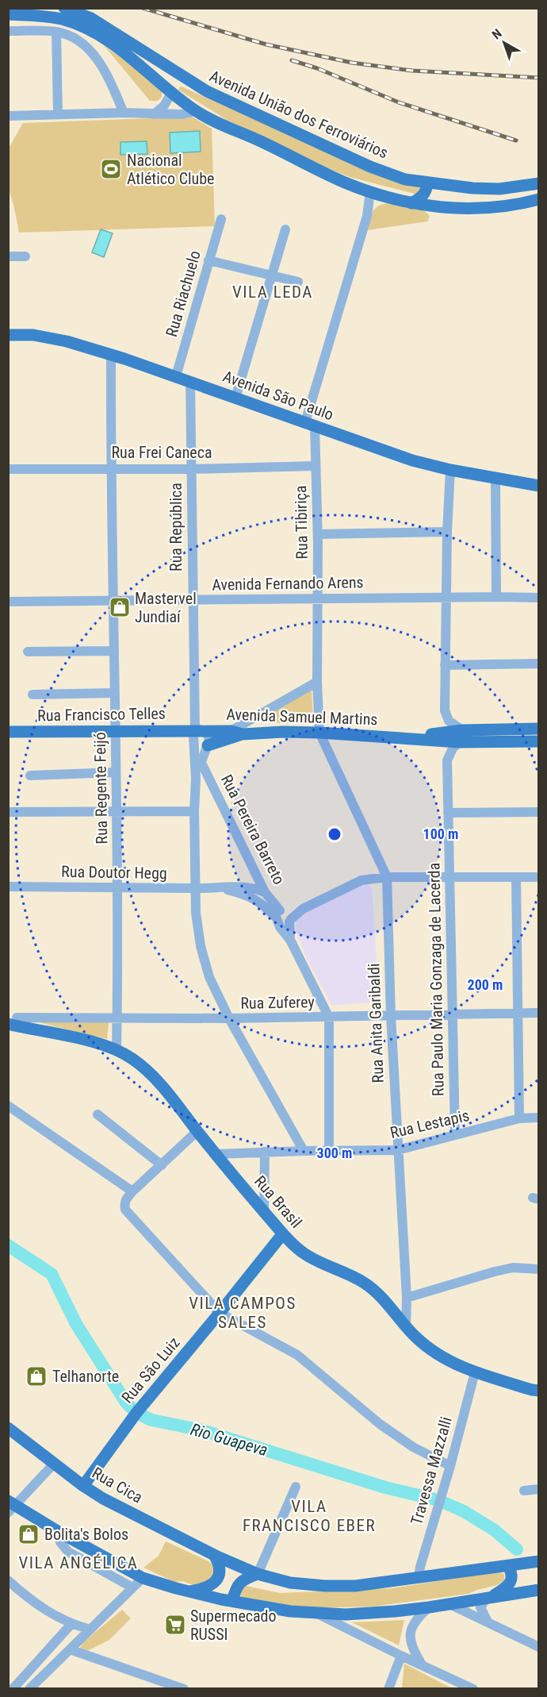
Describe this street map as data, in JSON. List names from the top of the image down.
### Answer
{
  "streets": {
    "main road": [
      "Avenida União dos Ferroviários",
      "Avenida São Paulo",
      "Rua Francisco Telles",
      "Avenida Samuel Martins",
      "Rua Brasil",
      "Rua São Luiz",
      "Rua Cica"
    ],
    "street": [
      "Rua Riachuelo",
      "Rua Frei Caneca",
      "Rua Tibiriça",
      "Rua República",
      "Avenida Fernando Arens",
      "Rua Regente Feijó",
      "Rua Pereira Barreto",
      "Rua Doutor Hegg",
      "Rua Paulo Maria Gonzaga de Lacerda",
      "Rua Zuferey",
      "Rua Anita Garibaldi",
      "Rua Lestapis",
      "Travessa Mazzalli"
    ]
  },
  "crossings": [
    ["Rua Riachuelo", "Avenida São Paulo"],
    ["Avenida São Paulo", "Rua Tibiriça"],
    ["Avenida São Paulo", "Rua República"],
    ["Avenida São Paulo", "Rua Regente Feijó"],
    ["Rua Frei Caneca", "Rua Tibiriça"],
    ["Rua Frei Caneca", "Rua República"],
    ["Rua Frei Caneca", "Rua Regente Feijó"],
    ["Rua Tibiriça", "Avenida Fernando Arens"],
    ["Rua Tibiriça", "Avenida Samuel Martins"],
    ["Rua Tibiriça", "Rua Anita Garibaldi"],
    ["Rua República", "Avenida Fernando Arens"],
    ["Rua República", "Rua Francisco Telles"],
    ["Rua República", "Avenida Samuel Martins"],
    ["Avenida Fernando Arens", "Rua Regente Feijó"],
    ["Rua Francisco Telles", "Avenida Samuel Martins"],
    ["Rua Francisco Telles", "Rua Regente Feijó"],
    ["Avenida Samuel Martins", "Rua Paulo Maria Gonzaga de Lacerda"],
    ["Avenida Samuel Martins", "Rua Anita Garibaldi"],
    ["Rua Regente Feijó", "Rua Doutor Hegg"],
    ["Rua Regente Feijó", "Rua Zuferey"],
    ["Rua Regente Feijó", "Rua Brasil"],
    ["Rua Pereira Barreto", "Rua Doutor Hegg"],
    ["Rua Pereira Barreto", "Rua Zuferey"],
    ["Rua Pereira Barreto", "Rua Lestapis"],
    ["Rua Paulo Maria Gonzaga de Lacerda", "Rua Zuferey"],
    ["Rua Paulo Maria Gonzaga de Lacerda", "Rua Lestapis"],
    ["Rua Zuferey", "Rua Anita Garibaldi"],
    ["Rua Zuferey", "Rua Brasil"],
    ["Rua Anita Garibaldi", "Rua Lestapis"],
    ["Rua Anita Garibaldi", "Rua Brasil"],
    ["Rua Lestapis", "Rua Brasil"],
    ["Rua Brasil", "Rua São Luiz"],
    ["Rua Brasil", "Travessa Mazzalli"],
    ["Rua São Luiz", "Rua Cica"],
    ["Travessa Mazzalli", "Rua Cica"]
  ],
  "districts": [
    "VILA LEDA",
    "VILA CAMPOS SALES",
    "VILA FRANCISCO EBER",
    "VILA ANGÉLICA"
  ],
  "water": ["Rio Guapeva"],
  "places": {
    "sports": ["Nacional Atlético Clube"],
    "shop": ["Mastervel Jundiaí", "Telhanorte", "Bolita's Bolos"],
    "supermarket": ["Supermecado RUSSI"]
  },
  "north": "top left",
  "rings": ["100 m", "200 m", "300 m"]
}
